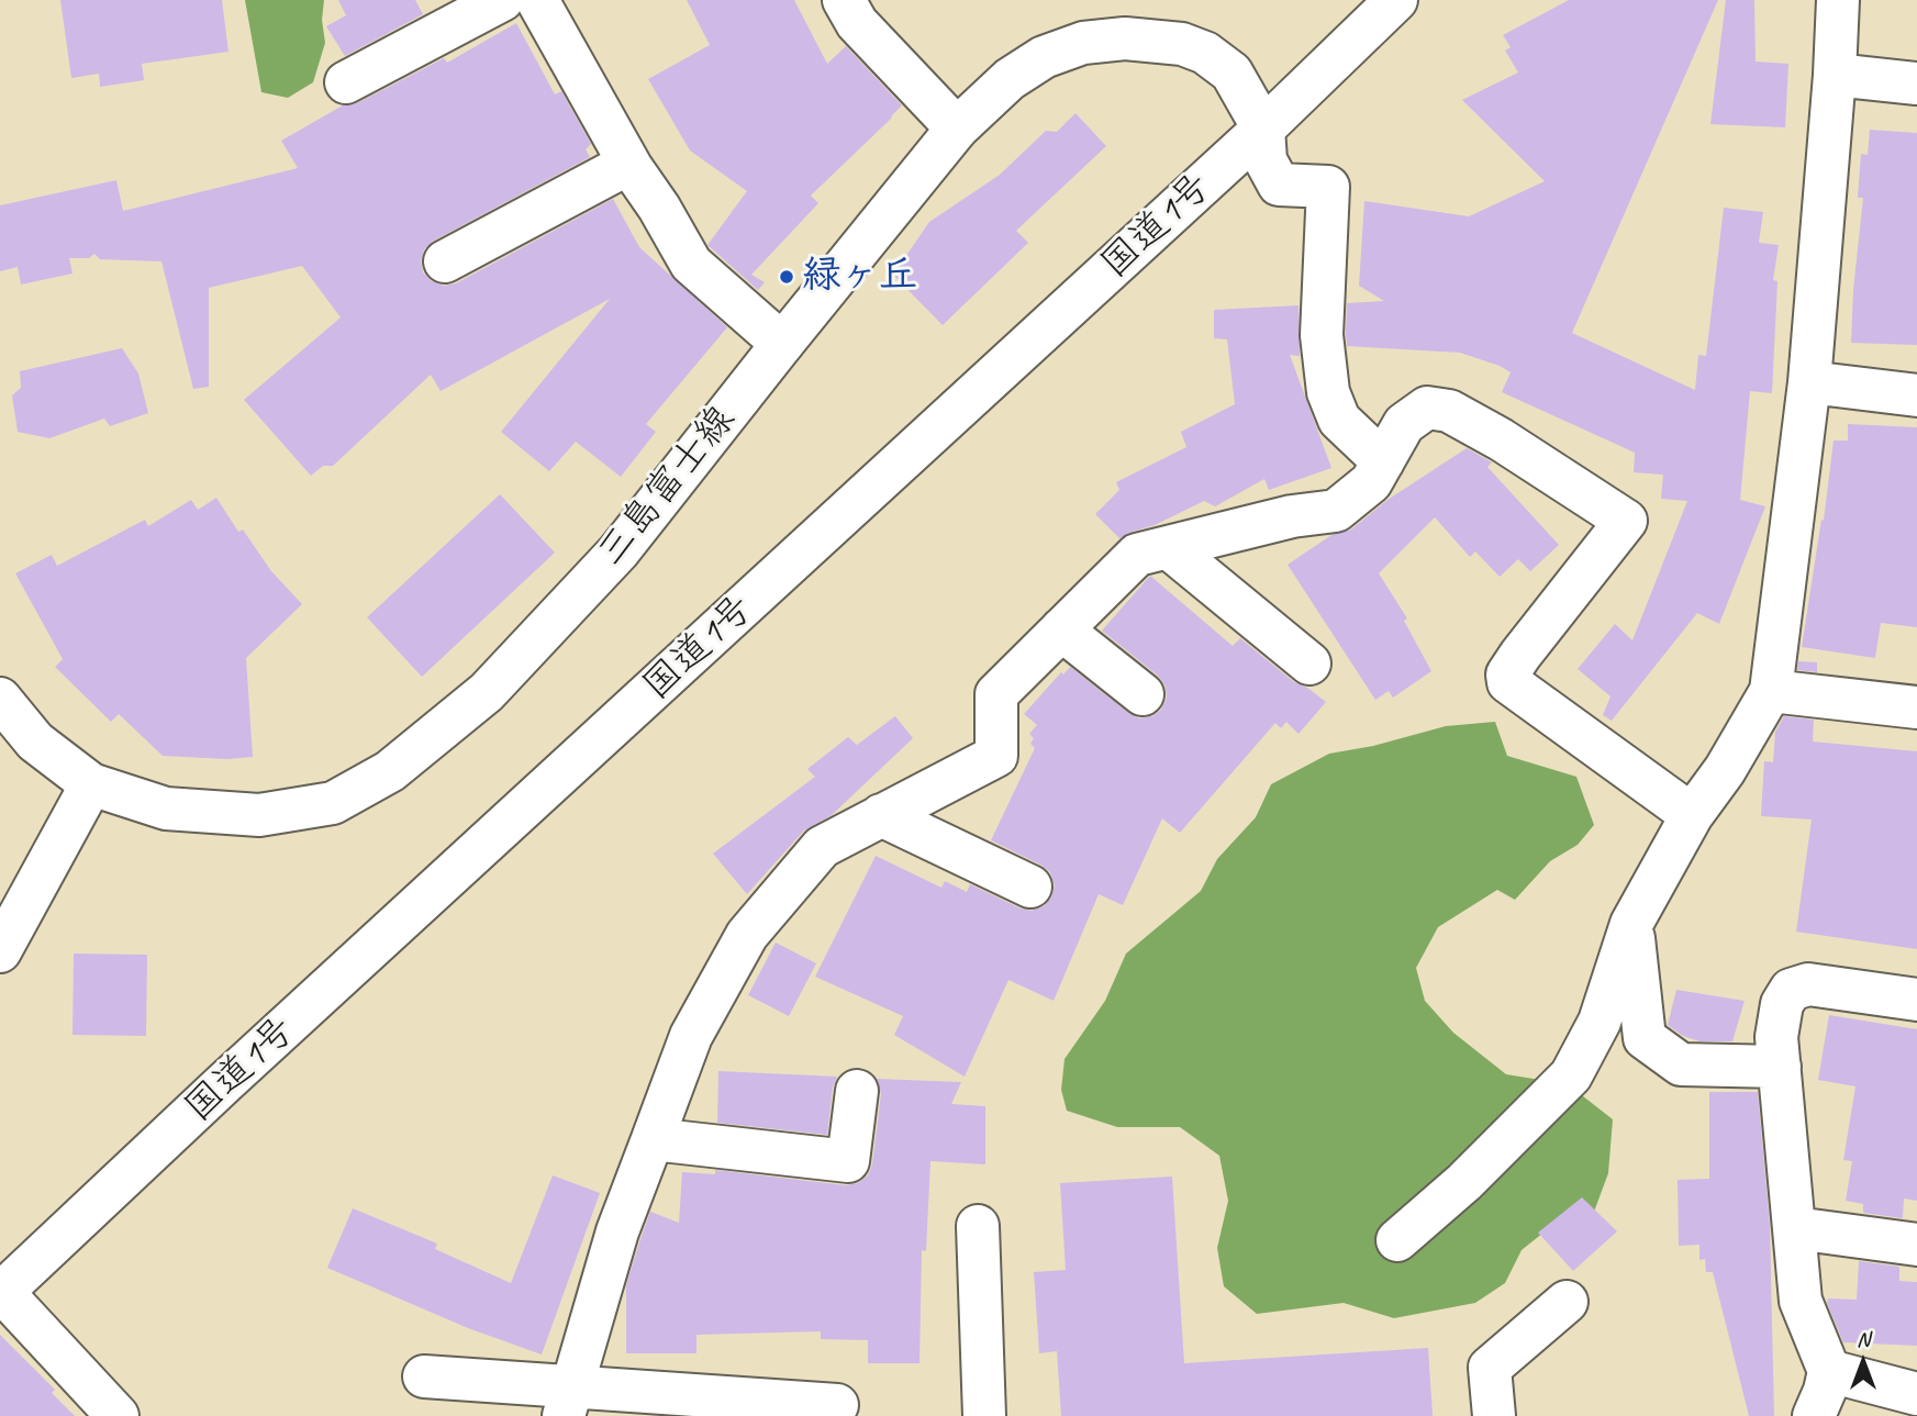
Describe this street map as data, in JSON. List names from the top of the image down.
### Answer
{
  "streets": {
    "main road": ["国道1号", "三島富士線"]
  },
  "crossings": [
    ["国道1号", "三島富士線"]
  ],
  "places": ["緑ヶ丘"],
  "north": "top"
}
